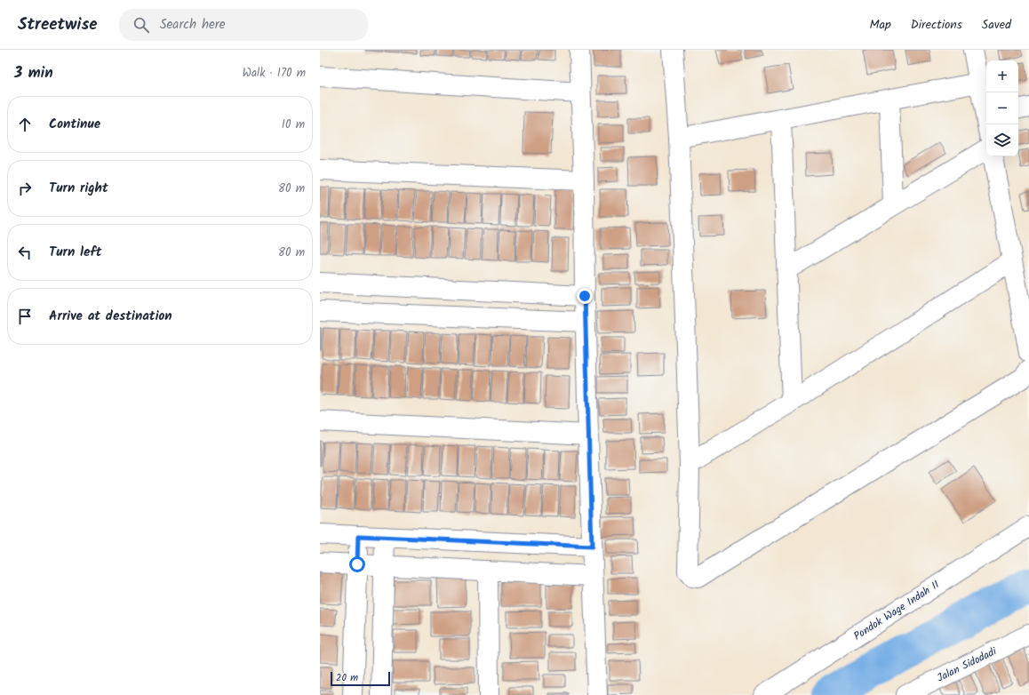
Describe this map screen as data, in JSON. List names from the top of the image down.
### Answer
{
  "streets": {
    "street": ["Pondok Wage Indah II", "Jalan Sidodadi"]
  },
  "scale_bar": "20 m",
  "page": {
    "header": "Streetwise",
    "search": "Search here",
    "nav": ["Map", "Directions", "Saved"],
    "heading": ["3 min", "Walk · 170 m"],
    "map_buttons": ["+", "−"],
    "list": [
      ["Continue", "10 m"],
      ["Turn right", "80 m"],
      ["Turn left", "80 m"],
      "Arrive at destination"
    ],
    "scale": "20 m"
  }
}
